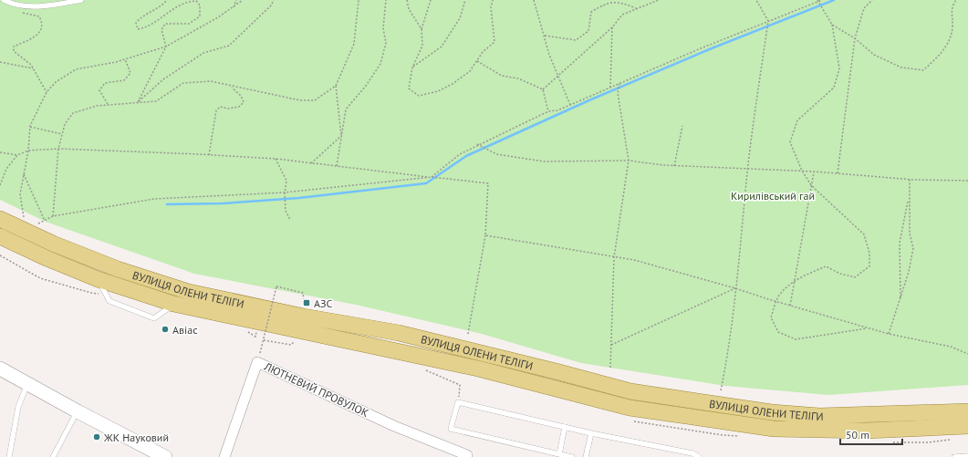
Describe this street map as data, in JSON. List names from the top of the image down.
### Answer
{
  "streets": {
    "main road": ["ВУЛИЦЯ ОЛЕНИ ТЕЛІГИ"],
    "street": ["ЛЮТНЕВИЙ ПРОВУЛОК"]
  },
  "parks": ["Кирилівський гай"],
  "places": {
    "transit": ["АЗС"],
    "other": ["Авіас", "ЖК Науковий"]
  },
  "scale_bar": "50 m"
}
